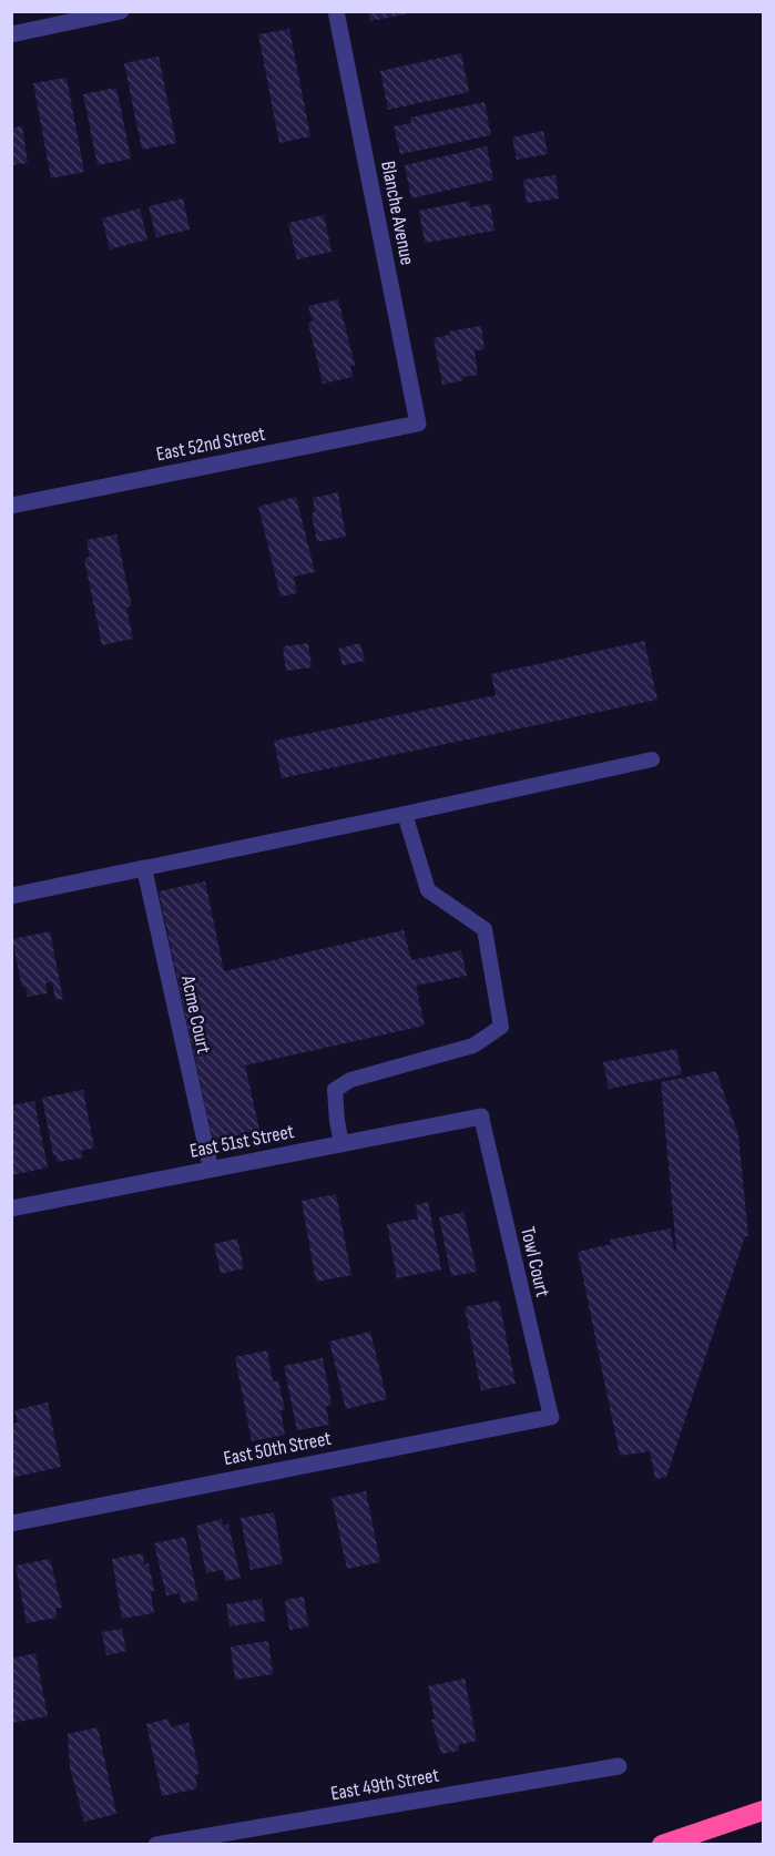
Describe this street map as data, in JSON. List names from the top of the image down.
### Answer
{
  "streets": {
    "street": [
      "Blanche Avenue",
      "East 52nd Street",
      "East 51st Street",
      "East 50th Street",
      "East 49th Street"
    ],
    "lane": ["Acme Court", "Towl Court"]
  },
  "crossings": [
    ["Blanche Avenue", "East 52nd Street"],
    ["Acme Court", "East 51st Street"],
    ["East 51st Street", "Towl Court"],
    ["Towl Court", "East 50th Street"]
  ]
}
